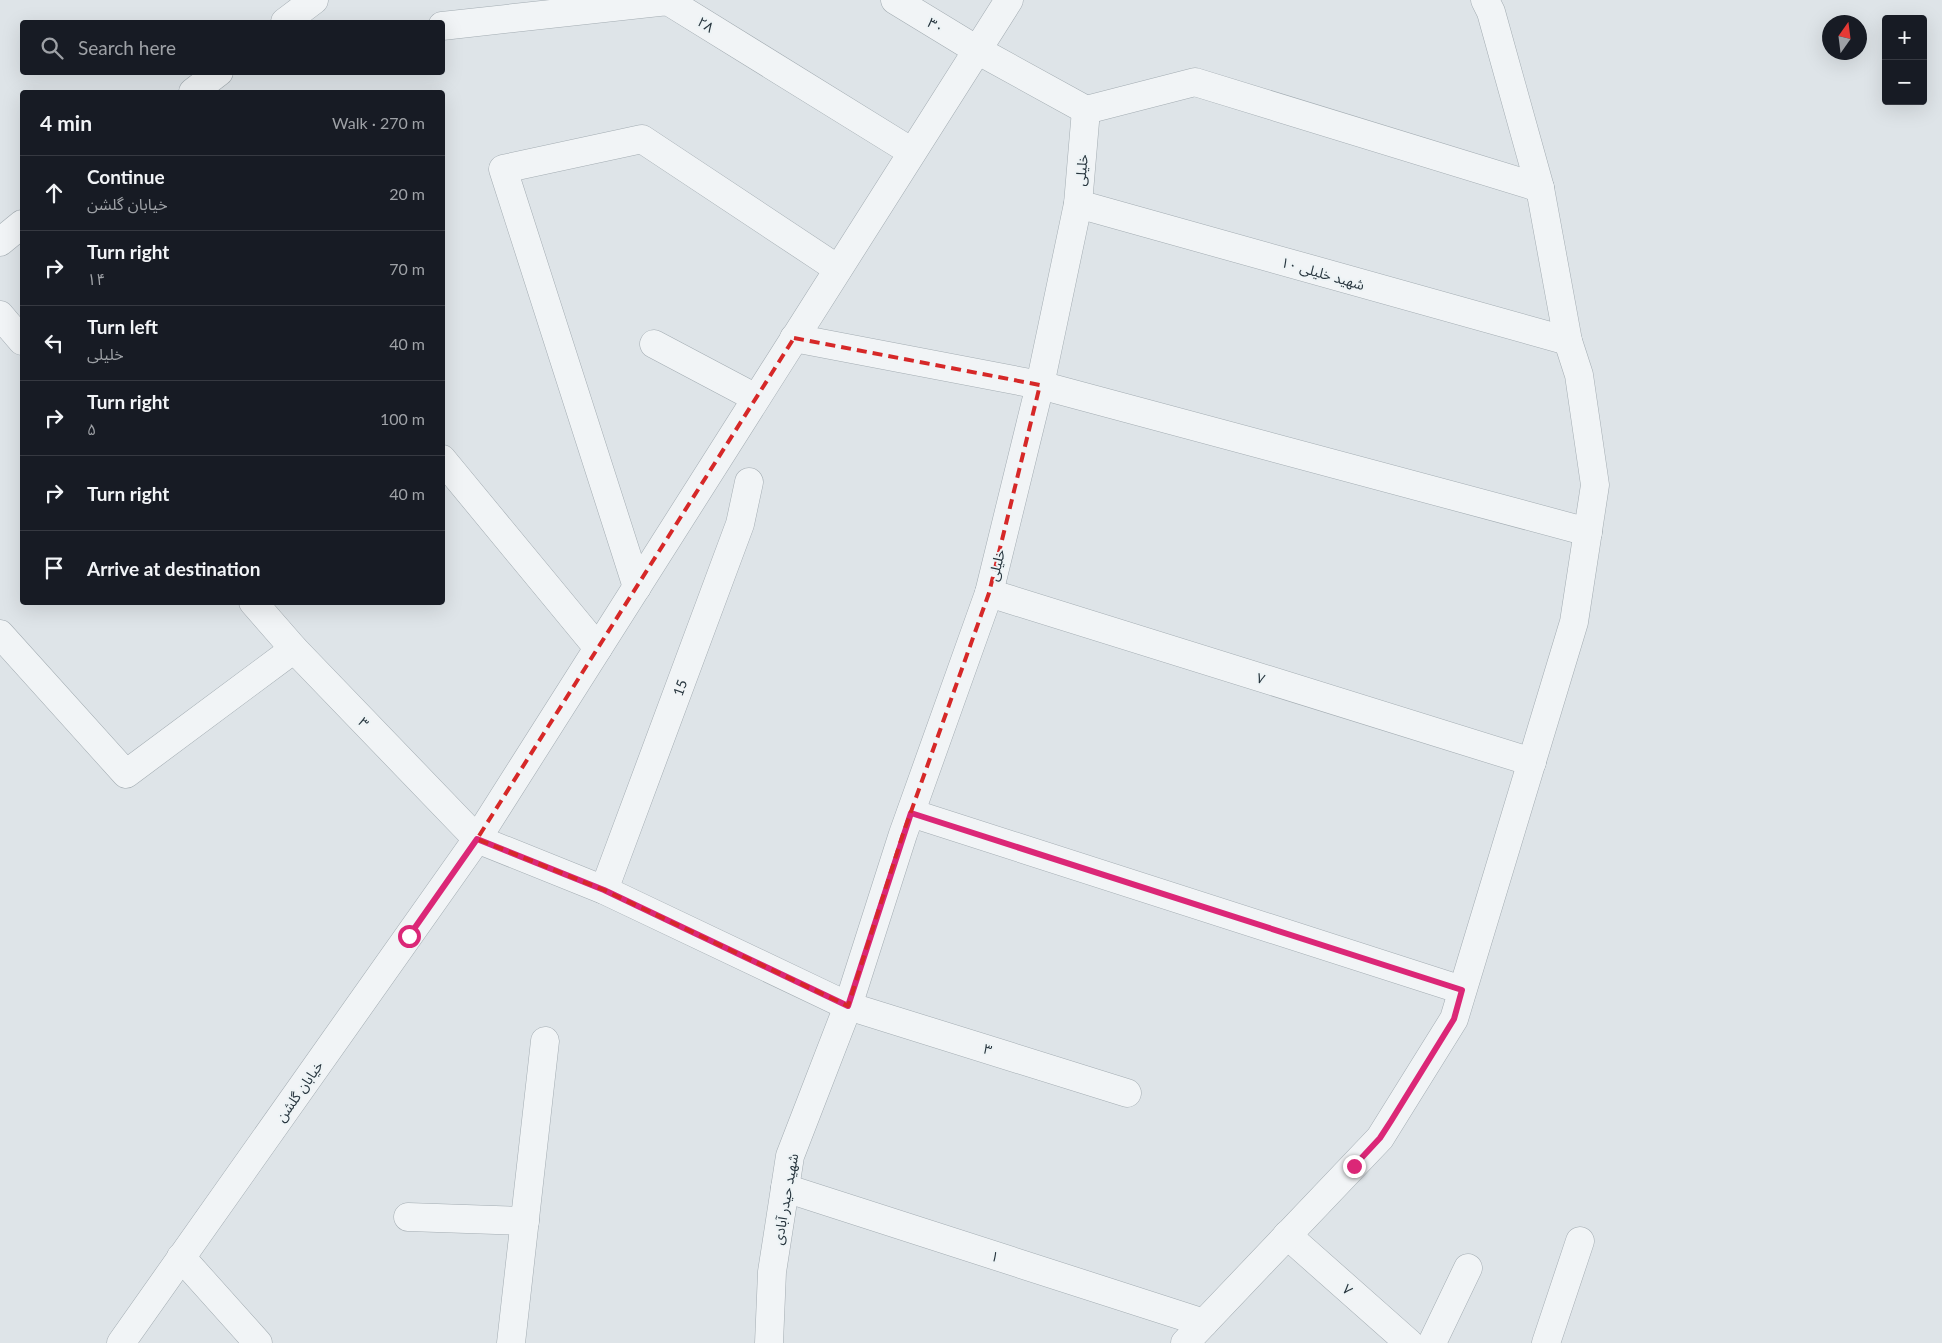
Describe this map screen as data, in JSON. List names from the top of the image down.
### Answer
{
  "streets": {
    "street": [
      "۲۸",
      "۳۰",
      "خلیلی",
      "شهید خلیلی ۱۰",
      "۷",
      "15",
      "۳",
      "خیابان گلشن",
      "شهید حیدر آبادی",
      "۱"
    ]
  },
  "crossings": [
    ["۲۸", "خیابان گلشن"],
    ["۳۰", "خلیلی"],
    ["۳۰", "خیابان گلشن"],
    ["خلیلی", "شهید خلیلی ۱۰"],
    ["خلیلی", "۷"],
    ["خلیلی", "۳"],
    ["خلیلی", "شهید حیدر آبادی"],
    ["15", "۳"],
    ["۳", "خیابان گلشن"],
    ["۳", "شهید حیدر آبادی"],
    ["شهید حیدر آبادی", "۱"]
  ],
  "north": "top",
  "page": {
    "map_buttons": ["+", "−"],
    "search": "Search here",
    "heading": ["4 min", "Walk · 270 m"],
    "list": [
      ["Continue", "خیابان گلشن", "20 m"],
      ["Turn right", "۱۴", "70 m"],
      ["Turn left", "خلیلی", "40 m"],
      ["Turn right", "۵", "100 m"],
      ["Turn right", "40 m"],
      "Arrive at destination"
    ]
  }
}
